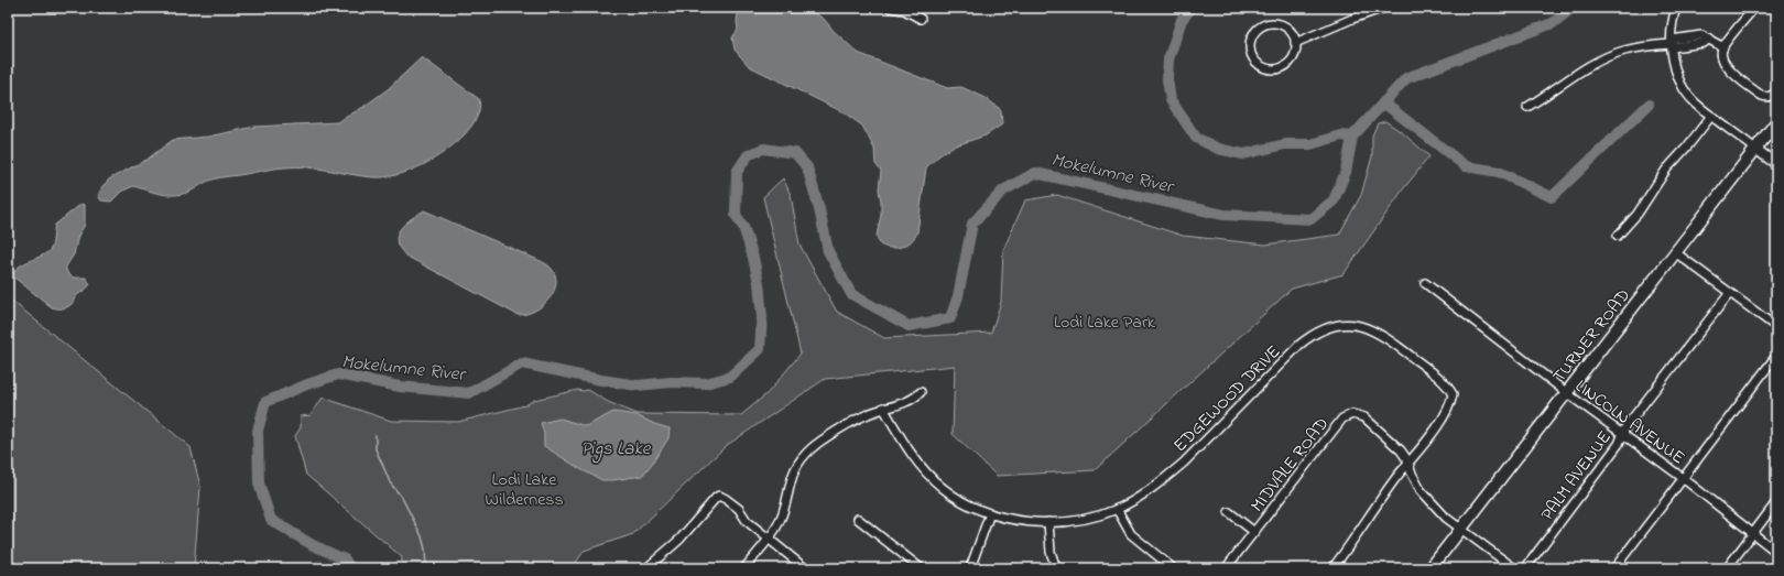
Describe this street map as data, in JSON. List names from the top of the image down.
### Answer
{
  "streets": {
    "main road": ["TURNER ROAD"],
    "street": [
      "EDGEWOOD DRIVE",
      "LINCOLN AVENUE",
      "MIDVALE ROAD",
      "PALM AVENUE"
    ]
  },
  "crossings": [
    ["TURNER ROAD", "LINCOLN AVENUE"],
    ["EDGEWOOD DRIVE", "MIDVALE ROAD"],
    ["LINCOLN AVENUE", "PALM AVENUE"]
  ],
  "water": ["Mokelumne River", "Pigs Lake"],
  "parks": ["Lodi Lake Park", "Lodi Lake Wilderness"]
}
